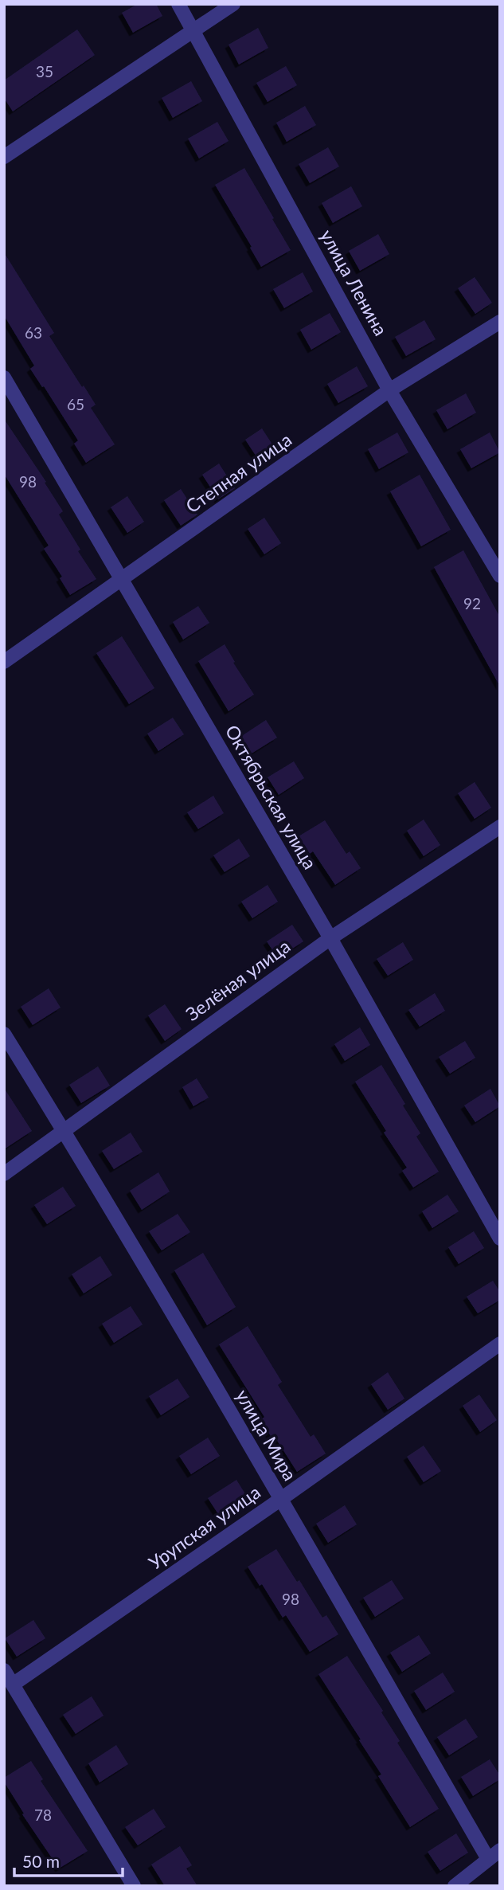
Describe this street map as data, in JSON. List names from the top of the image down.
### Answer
{
  "streets": {
    "street": [
      "улица Ленина",
      "Степная улица",
      "Октябрьская улица",
      "Зелёная улица",
      "улица Мира",
      "Урупская улица"
    ]
  },
  "crossings": [
    ["улица Ленина", "Степная улица"],
    ["Степная улица", "Октябрьская улица"],
    ["Октябрьская улица", "Зелёная улица"],
    ["Зелёная улица", "улица Мира"],
    ["улица Мира", "Урупская улица"]
  ],
  "house_numbers": [
    "35",
    "63",
    "65",
    "98",
    "92",
    "98",
    "78"
  ],
  "scale_bar": "50 m"
}
